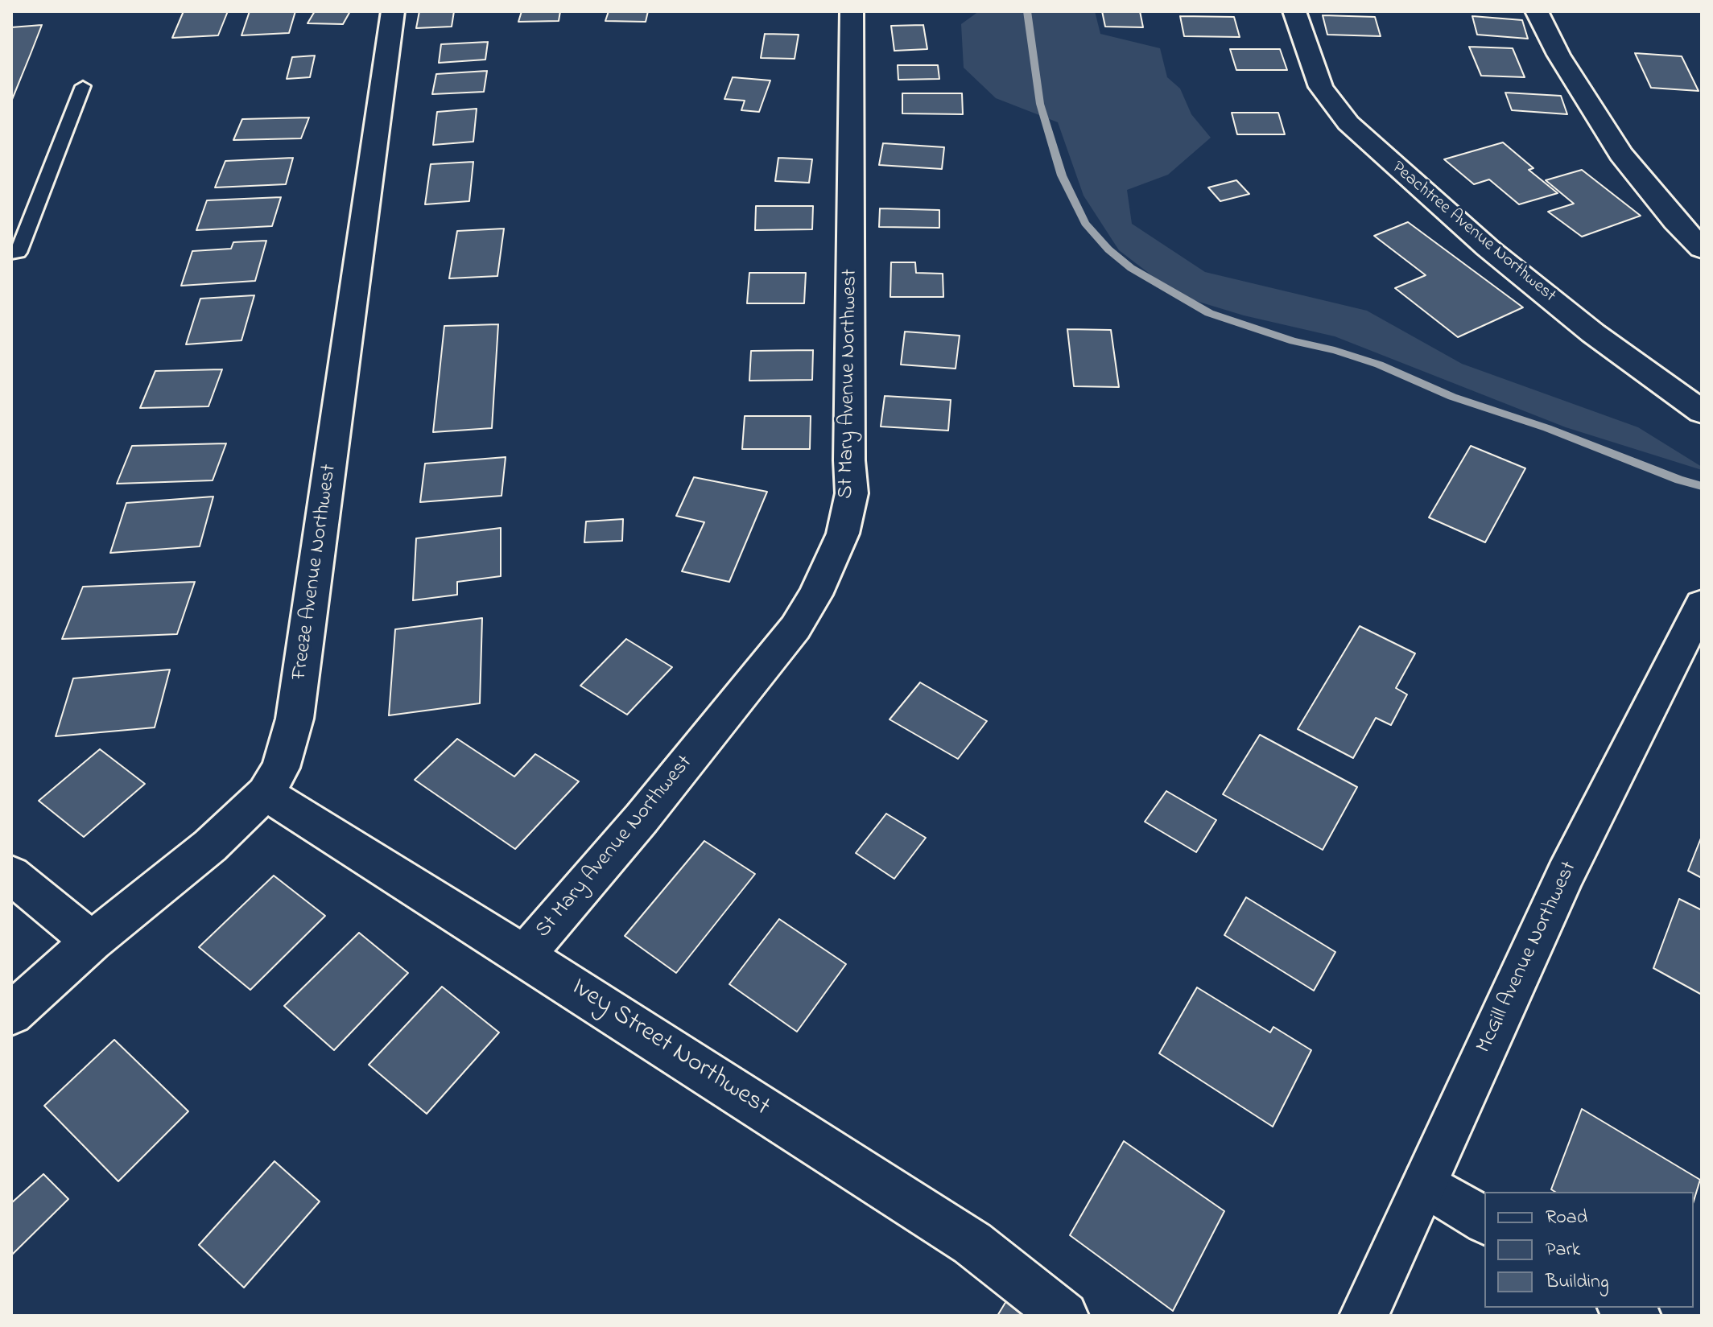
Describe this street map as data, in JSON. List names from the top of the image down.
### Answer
{
  "streets": {
    "street": [
      "Peachtree Avenue Northwest",
      "St Mary Avenue Northwest",
      "Freeze Avenue Northwest",
      "McGill Avenue Northwest",
      "Ivey Street Northwest"
    ]
  },
  "crossings": [
    ["St Mary Avenue Northwest", "Ivey Street Northwest"],
    ["Freeze Avenue Northwest", "Ivey Street Northwest"]
  ],
  "legend": ["Road", "Park", "Building"]
}
